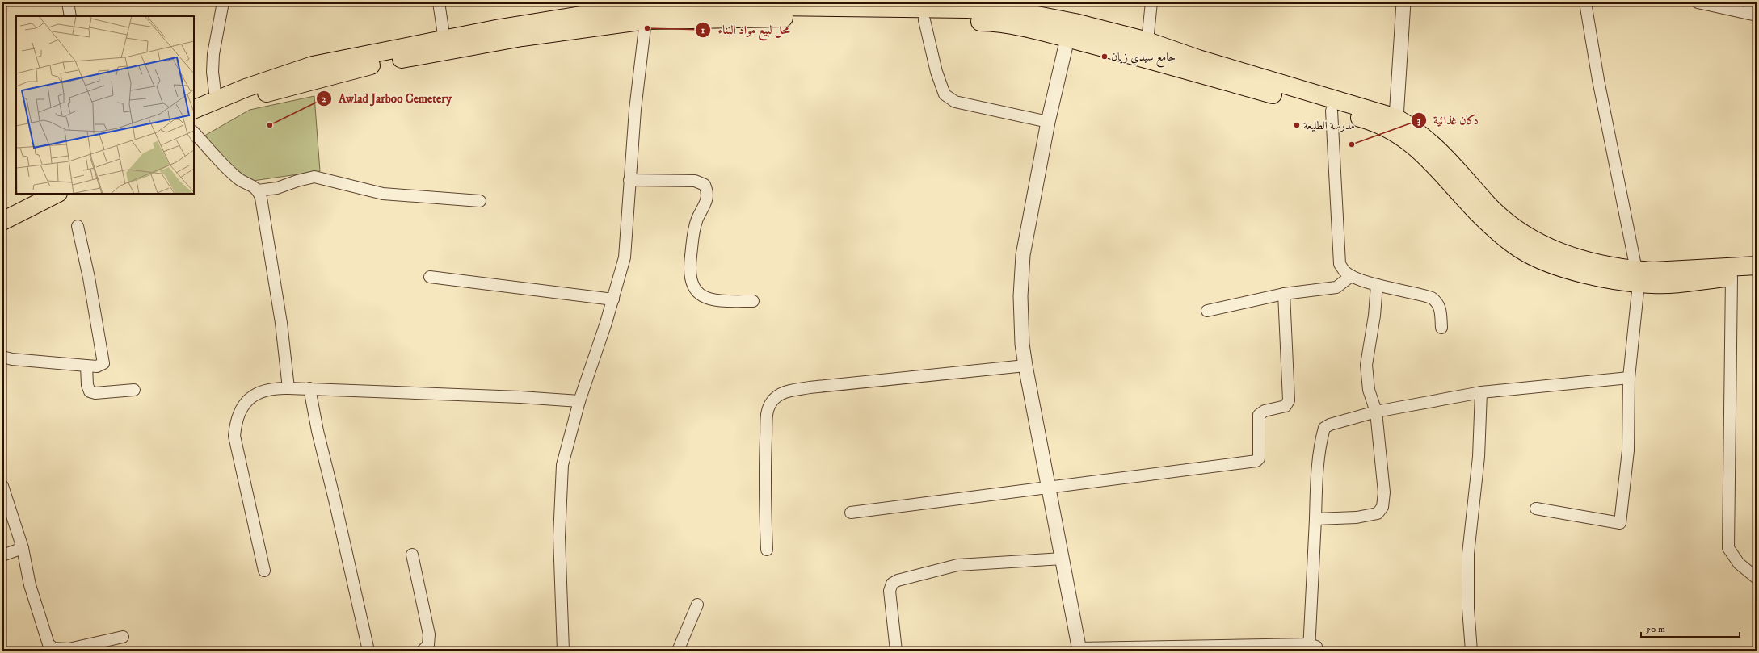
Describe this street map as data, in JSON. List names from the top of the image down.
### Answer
{
  "places": [
    "محل لبيع مواد البناء",
    "جامع سيدي زيان",
    "Awlad Jarboo Cemetery",
    "مدرسة الطليعة",
    "دكان غذائية"
  ],
  "scale_bar": "50 m"
}
